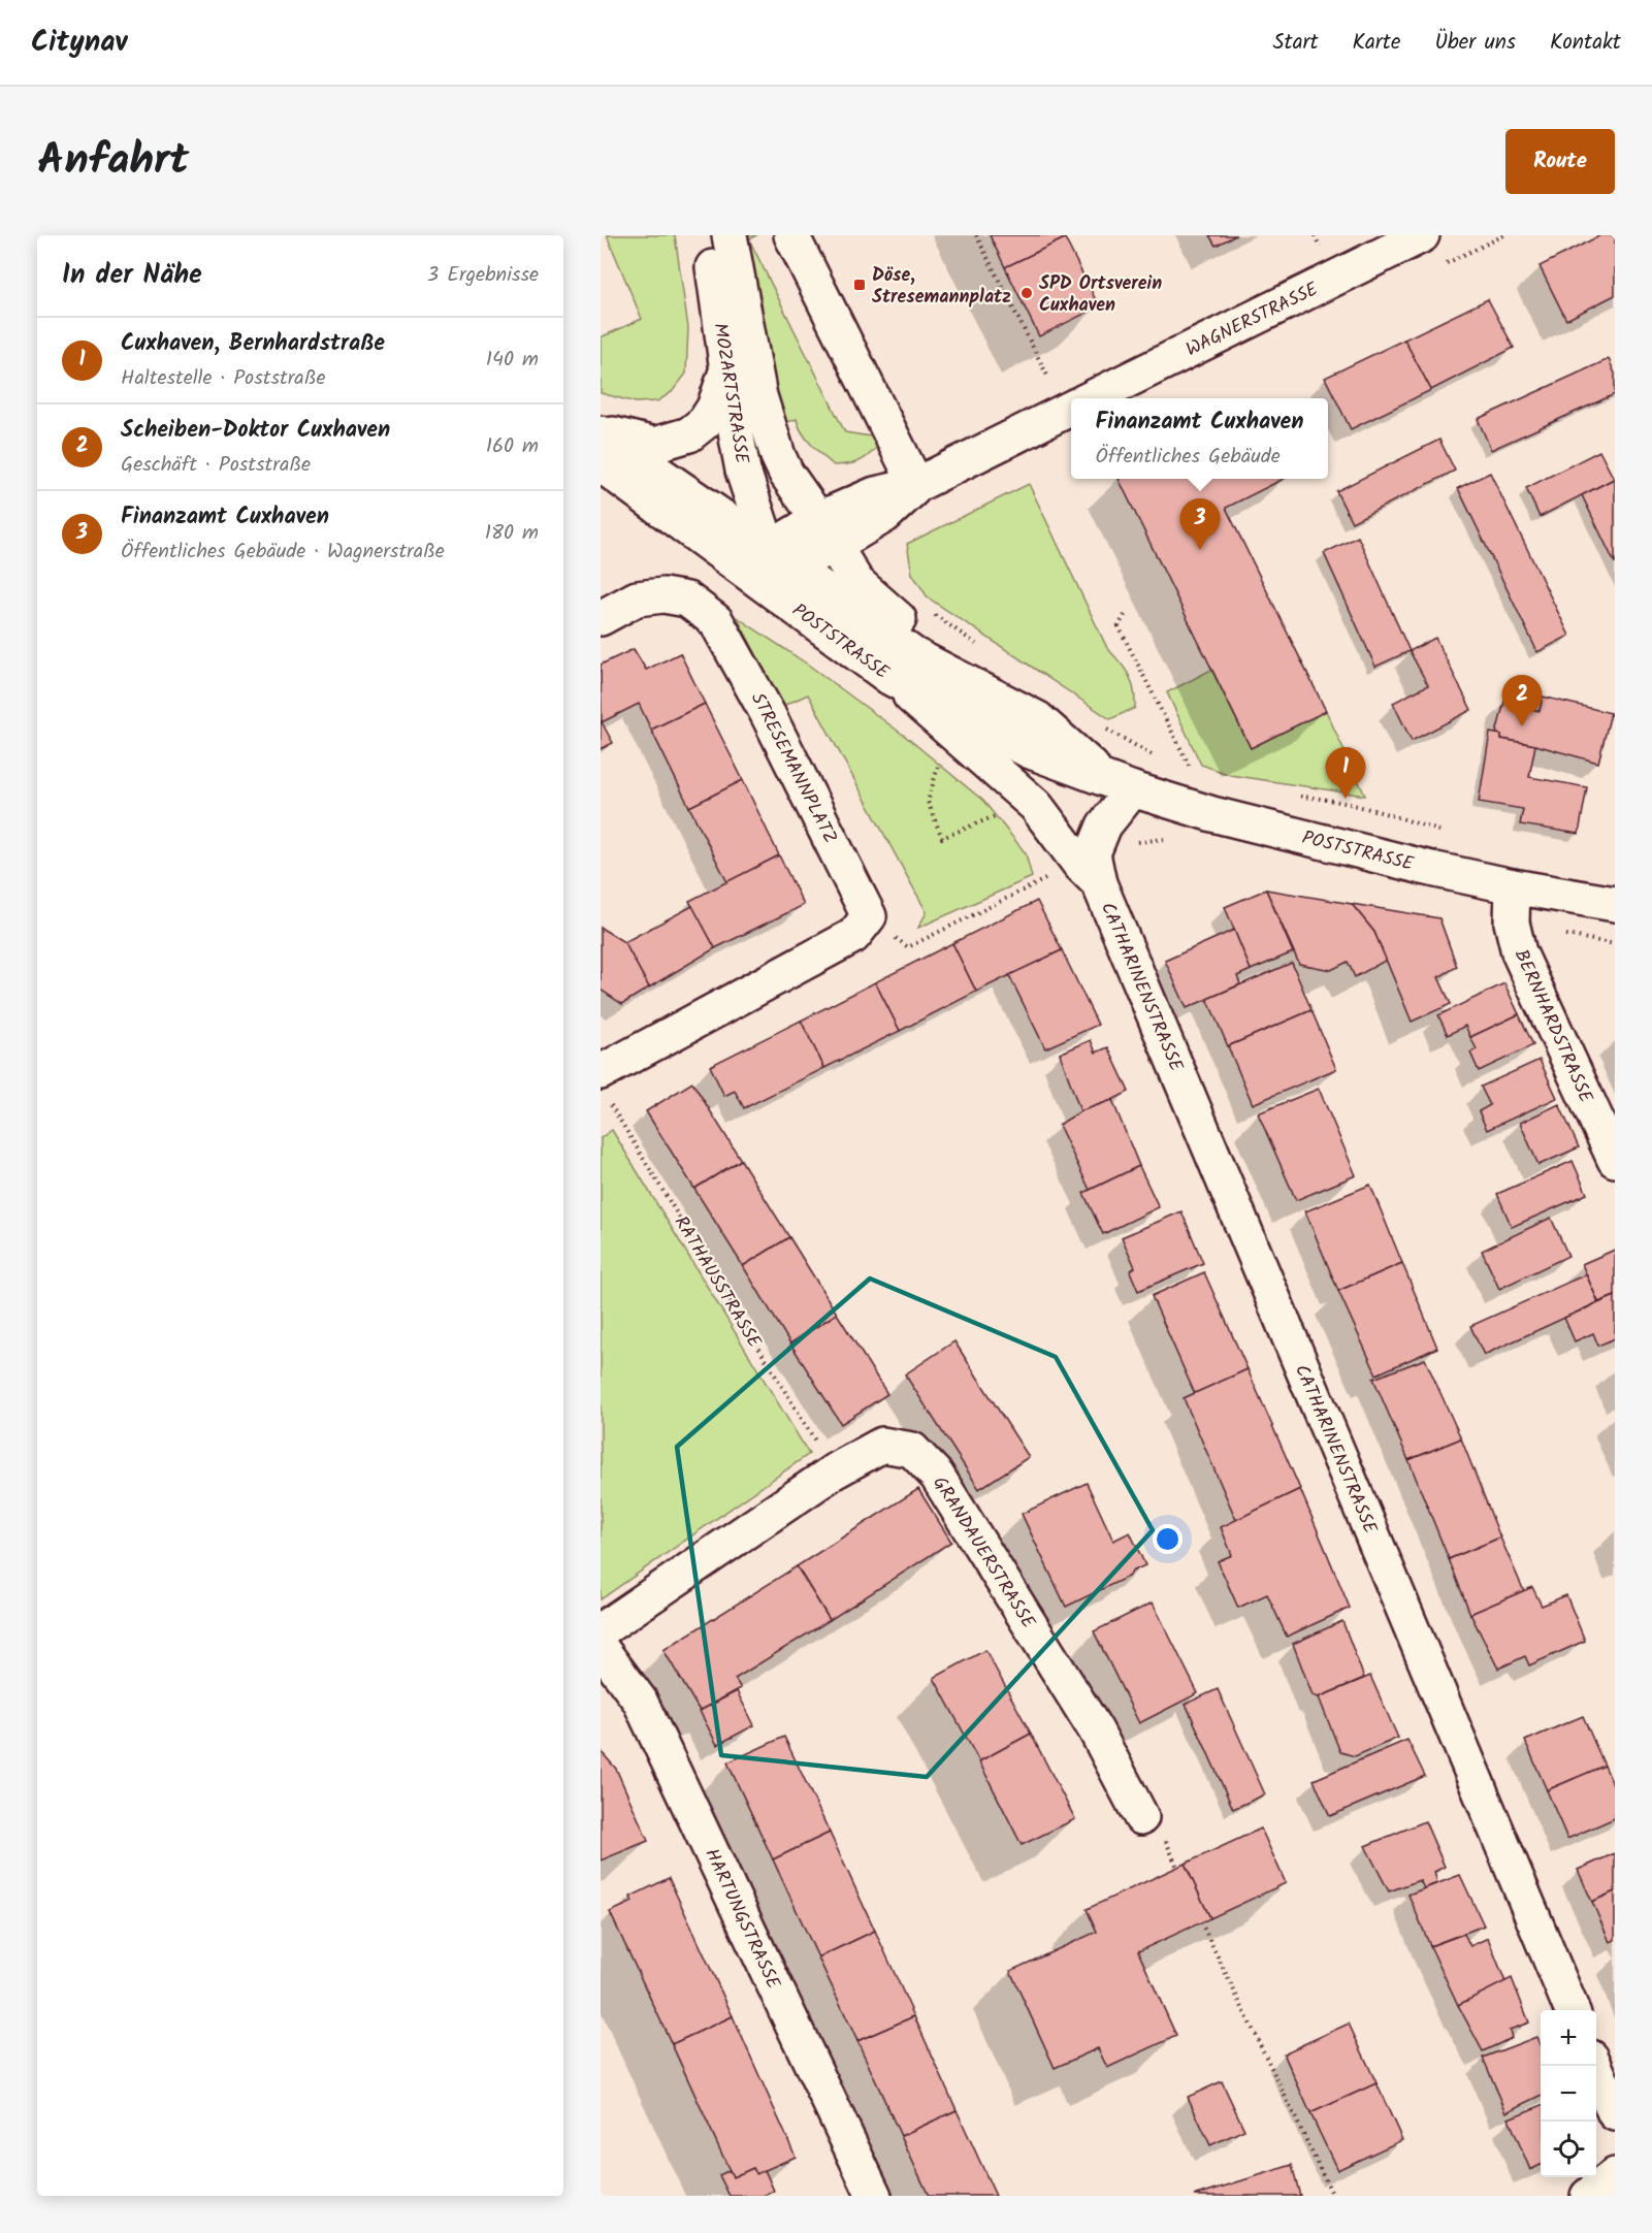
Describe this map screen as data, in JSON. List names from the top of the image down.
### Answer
{
  "streets": {
    "street": [
      "WAGNERSTRASSE",
      "MOZARTSTRASSE",
      "POSTSTRASSE",
      "STRESEMANNPLATZ",
      "CATHARINENSTRASSE",
      "BERNHARDSTRASSE",
      "GRANDAUERSTRASSE",
      "HARTUNGSTRASSE"
    ],
    "path": ["RATHAUSSTRASSE"]
  },
  "crossings": [
    ["MOZARTSTRASSE", "POSTSTRASSE"],
    ["POSTSTRASSE", "CATHARINENSTRASSE"],
    ["POSTSTRASSE", "BERNHARDSTRASSE"],
    ["RATHAUSSTRASSE", "GRANDAUERSTRASSE"]
  ],
  "places": {
    "transit": ["Döse, Stresemannplatz"],
    "other": ["SPD Ortsverein Cuxhaven"]
  },
  "page": {
    "header": "Citynav",
    "nav": [
      "Start",
      "Karte",
      "Über uns",
      "Kontakt"
    ],
    "title": "Anfahrt",
    "buttons": "Route",
    "heading": ["In der Nähe", "3 Ergebnisse"],
    "list": [
      {
        "mark": "1",
        "name": "Cuxhaven, Bernhardstraße",
        "note": "Haltestelle · Poststraße",
        "value": "140 m"
      },
      {
        "mark": "2",
        "name": "Scheiben-Doktor Cuxhaven",
        "note": "Geschäft · Poststraße",
        "value": "160 m"
      },
      {
        "mark": "3",
        "name": "Finanzamt Cuxhaven",
        "note": "Öffentliches Gebäude · Wagnerstraße",
        "value": "180 m"
      }
    ],
    "popup": ["Finanzamt Cuxhaven", "Öffentliches Gebäude"],
    "pins": ["3", "2", "1"],
    "map_buttons": ["+", "−"]
  }
}
